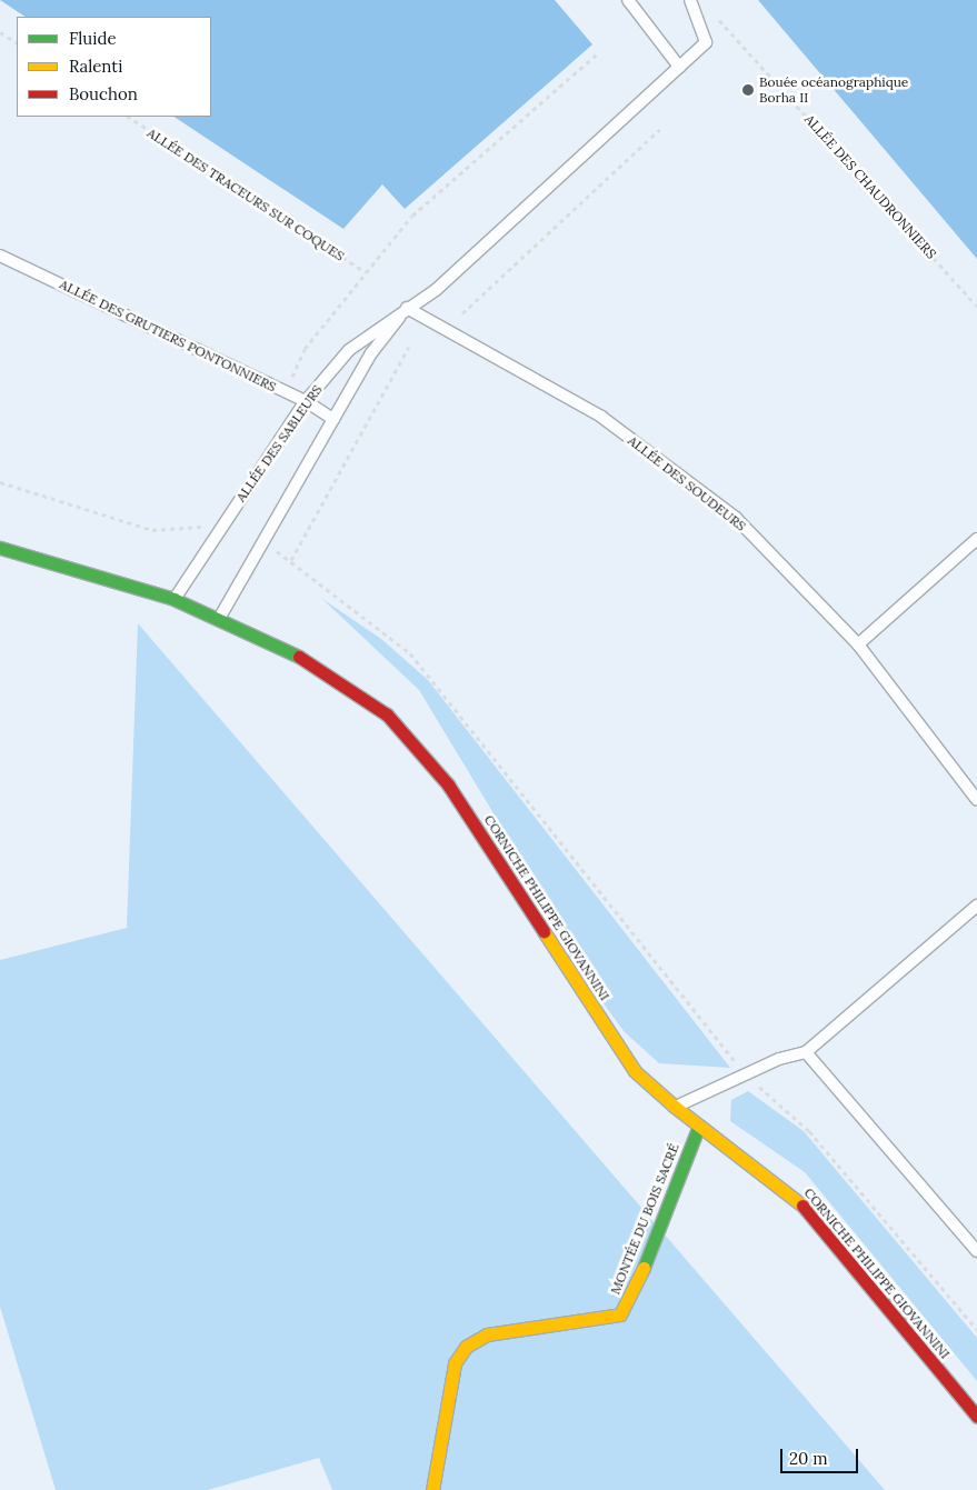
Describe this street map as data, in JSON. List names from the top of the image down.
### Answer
{
  "streets": {
    "main road": ["CORNICHE PHILIPPE GIOVANNINI", "MONTÉE DU BOIS SACRÉ"],
    "lane": ["ALLÉE DES GRUTIERS PONTONNIERS", "ALLÉE DES SABLEURS", "ALLÉE DES SOUDEURS"],
    "path": ["ALLÉE DES CHAUDRONNIERS", "ALLÉE DES TRACEURS SUR COQUES"]
  },
  "crossings": [
    ["ALLÉE DES GRUTIERS PONTONNIERS", "ALLÉE DES SABLEURS"],
    ["ALLÉE DES SABLEURS", "ALLÉE DES SOUDEURS"],
    ["ALLÉE DES SABLEURS", "CORNICHE PHILIPPE GIOVANNINI"],
    ["CORNICHE PHILIPPE GIOVANNINI", "MONTÉE DU BOIS SACRÉ"]
  ],
  "places": ["Bouée océanographique Borha II"],
  "legend": ["Fluide", "Ralenti", "Bouchon"],
  "scale_bar": "20 m"
}
